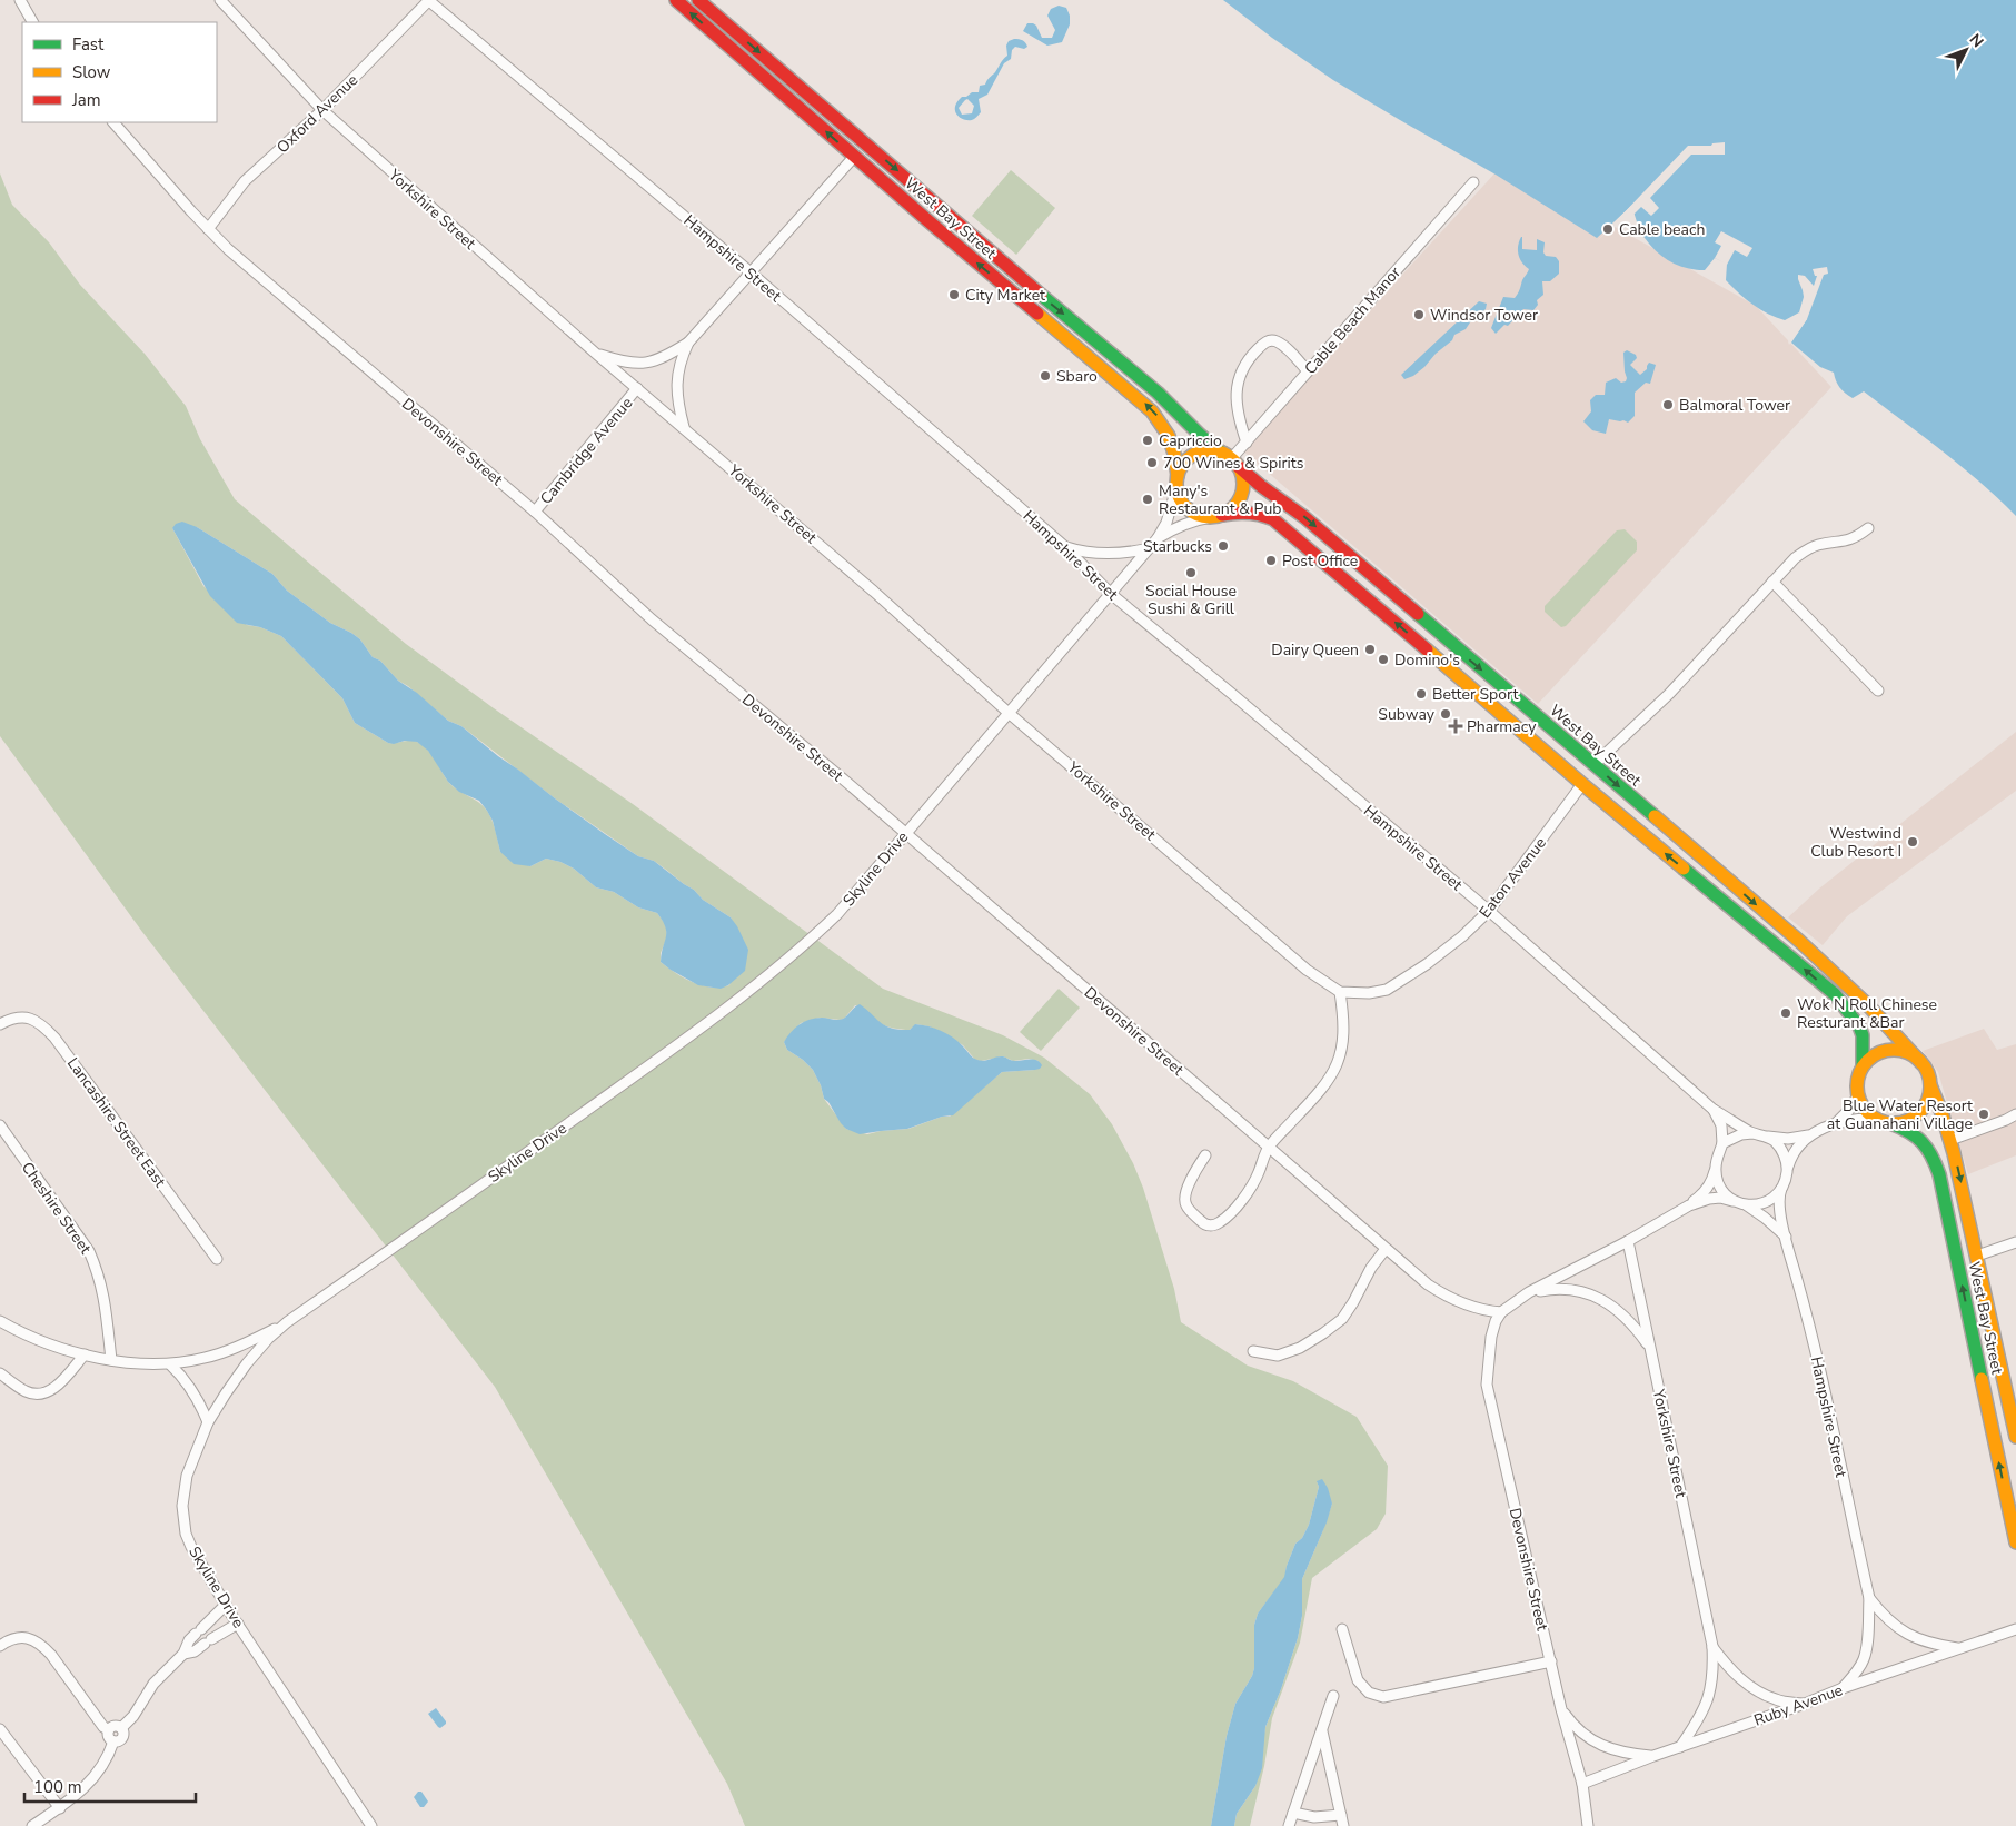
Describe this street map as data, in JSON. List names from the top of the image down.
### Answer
{
  "streets": {
    "main road": ["West Bay Street"],
    "street": [
      "Oxford Avenue",
      "Yorkshire Street",
      "Hampshire Street",
      "Cable Beach Manor",
      "Devonshire Street",
      "Cambridge Avenue",
      "Skyline Drive",
      "Eaton Avenue",
      "Lancashire Street East",
      "Cheshire Street",
      "Ruby Avenue"
    ]
  },
  "crossings": [
    ["Oxford Avenue", "Yorkshire Street"],
    ["Oxford Avenue", "Hampshire Street"],
    ["Oxford Avenue", "Devonshire Street"],
    ["Yorkshire Street", "Cambridge Avenue"],
    ["Yorkshire Street", "Skyline Drive"],
    ["Yorkshire Street", "Eaton Avenue"],
    ["Yorkshire Street", "Ruby Avenue"],
    ["West Bay Street", "Cable Beach Manor"],
    ["West Bay Street", "Skyline Drive"],
    ["Hampshire Street", "Skyline Drive"],
    ["Hampshire Street", "Eaton Avenue"],
    ["Hampshire Street", "Ruby Avenue"],
    ["Cable Beach Manor", "Skyline Drive"],
    ["Devonshire Street", "Cambridge Avenue"],
    ["Devonshire Street", "Skyline Drive"],
    ["Devonshire Street", "Ruby Avenue"]
  ],
  "places": {
    "other": [
      "Cable beach",
      "City Market",
      "Windsor Tower",
      "Sbaro",
      "Balmoral Tower",
      "Capriccio",
      "700 Wines & Spirits",
      "Many's Restaurant & Pub",
      "Starbucks",
      "Post Office",
      "Social House Sushi & Grill",
      "Dairy Queen",
      "Domino's",
      "Better Sport",
      "Subway",
      "Westwind Club Resort I",
      "Wok N Roll Chinese Resturant &Bar",
      "Blue Water Resort at Guanahani Village"
    ],
    "health": ["Pharmacy"]
  },
  "legend": ["Fast", "Slow", "Jam"],
  "scale_bar": "100 m",
  "north": "top right"
}
